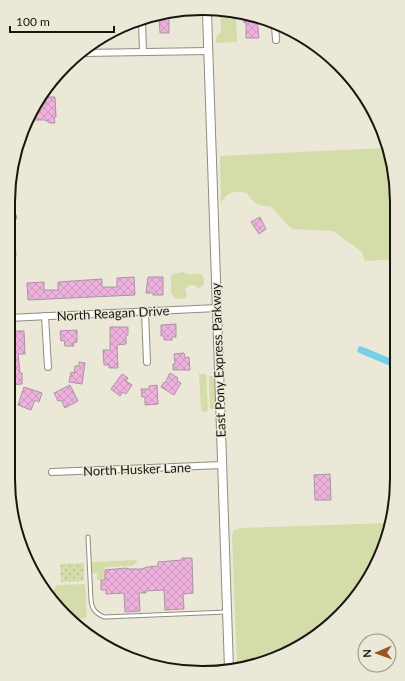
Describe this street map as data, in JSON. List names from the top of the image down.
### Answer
{
  "streets": {
    "street": ["North Reagan Drive", "East Pony Express Parkway", "North Husker Lane"]
  },
  "crossings": [
    ["North Reagan Drive", "East Pony Express Parkway"],
    ["East Pony Express Parkway", "North Husker Lane"]
  ],
  "scale_bar": "100 m",
  "north": "left"
}
